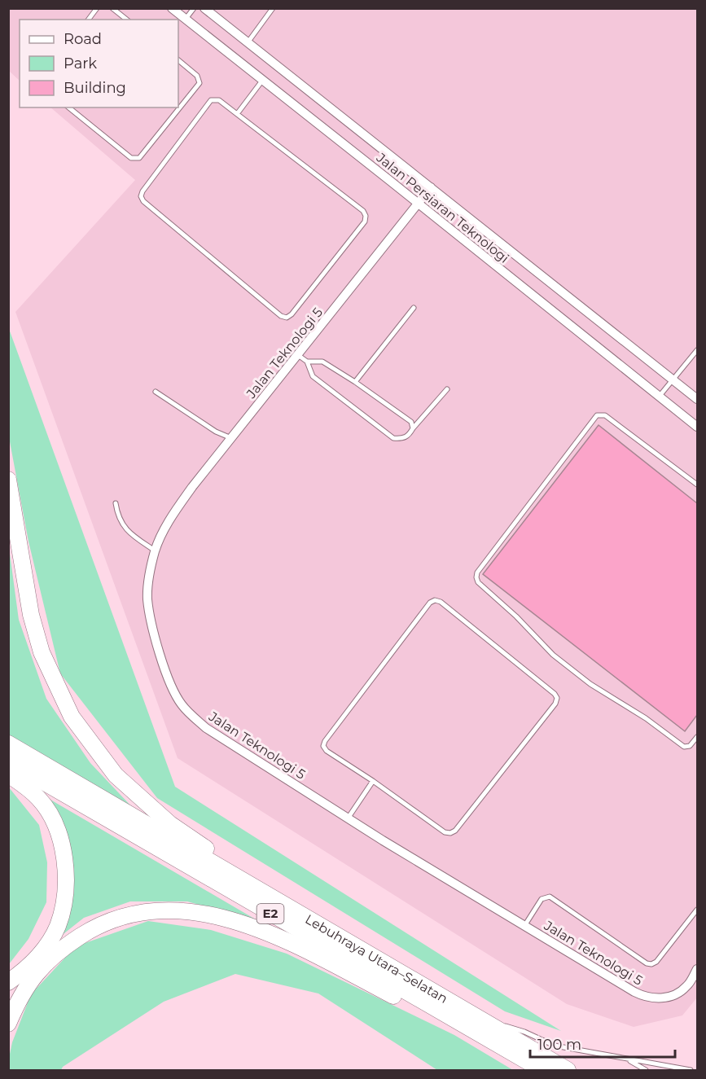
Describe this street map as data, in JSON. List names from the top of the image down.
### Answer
{
  "streets": {
    "highway": ["E2", "Lebuhraya Utara–Selatan"],
    "street": ["Jalan Persiaran Teknologi", "Jalan Teknologi 5"]
  },
  "crossings": [
    ["Jalan Persiaran Teknologi", "Jalan Teknologi 5"]
  ],
  "legend": ["Road", "Park", "Building"],
  "scale_bar": "100 m"
}
